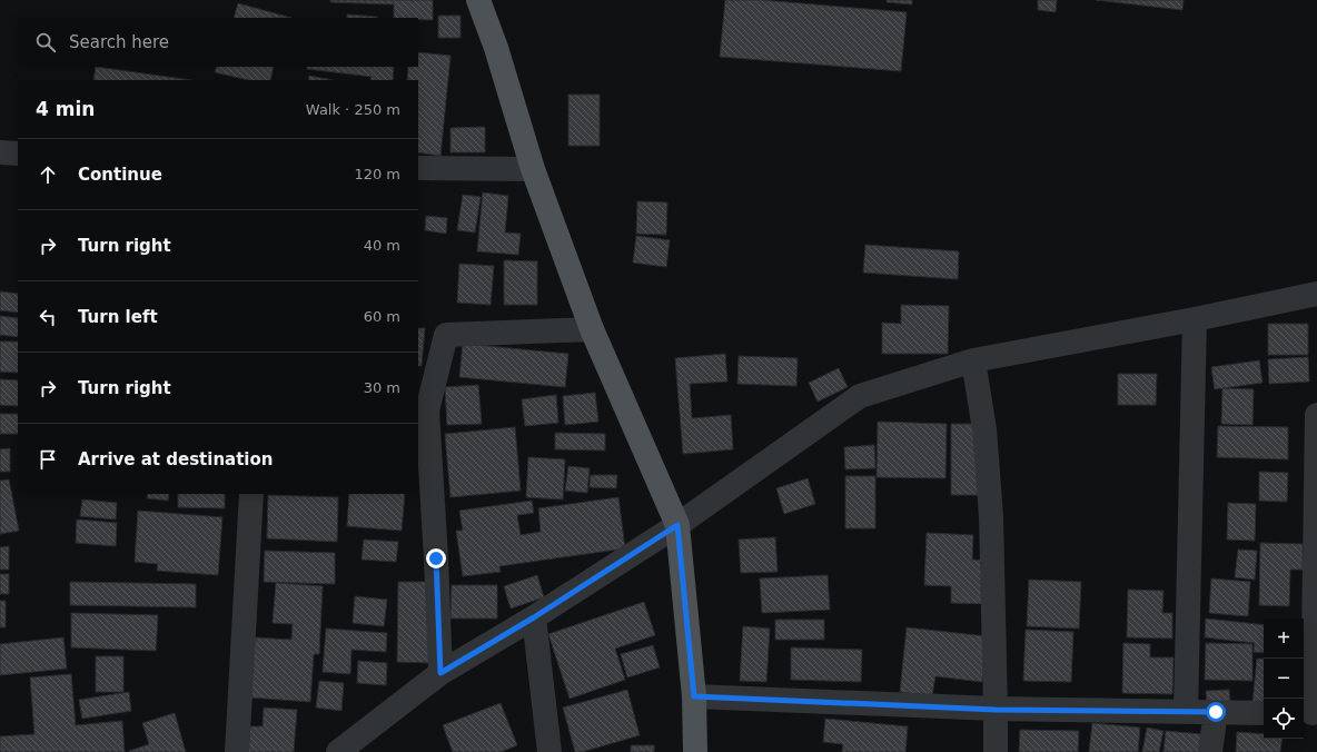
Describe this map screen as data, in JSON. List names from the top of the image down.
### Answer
{
  "page": {
    "search": "Search here",
    "heading": ["4 min", "Walk · 250 m"],
    "list": [
      ["Continue", "120 m"],
      ["Turn right", "40 m"],
      ["Turn left", "60 m"],
      ["Turn right", "30 m"],
      "Arrive at destination"
    ],
    "map_buttons": ["+", "−"]
  }
}
